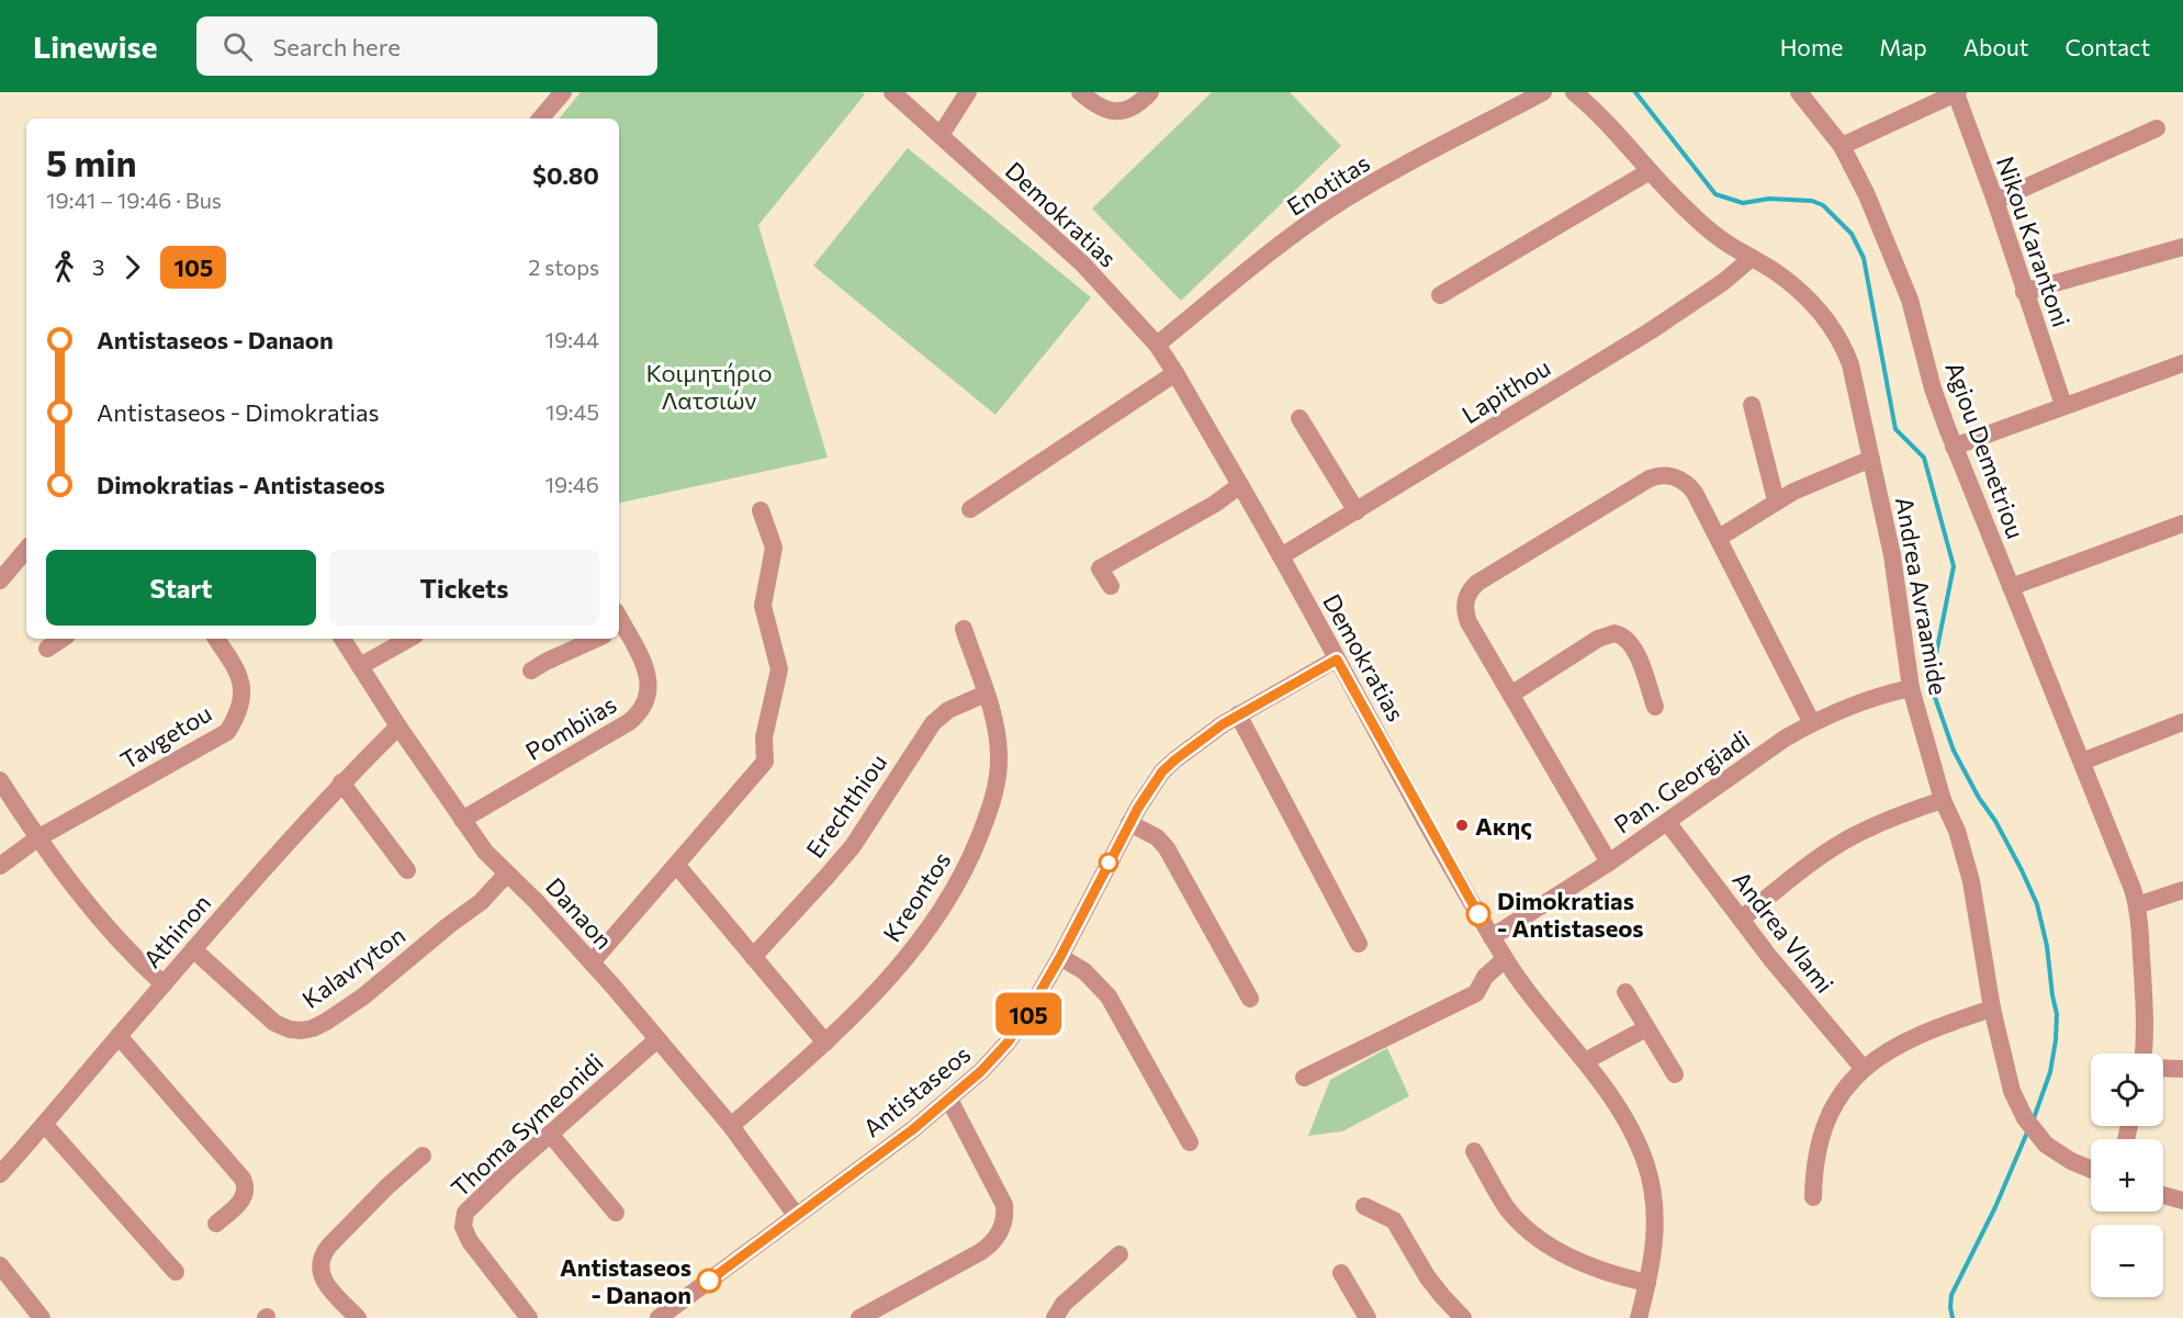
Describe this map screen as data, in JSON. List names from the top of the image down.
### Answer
{
  "streets": {
    "street": [
      "Enotitas",
      "Demokratias",
      "Nikou Karantoni",
      "Lapithou",
      "Agiou Demetriou",
      "Andrea Avraamide",
      "Pombiias",
      "Tavgetou",
      "Pan. Georgiadi",
      "Erechthiou",
      "Kreontos",
      "Danaon",
      "Athinon",
      "Andrea Vlami",
      "Kalavryton",
      "Antistaseos",
      "Thoma Symeonidi"
    ]
  },
  "crossings": [
    ["Enotitas", "Demokratias"],
    ["Demokratias", "Lapithou"],
    ["Demokratias", "Pan. Georgiadi"],
    ["Demokratias", "Antistaseos"],
    ["Lapithou", "Andrea Avraamide"],
    ["Andrea Avraamide", "Pan. Georgiadi"],
    ["Pombiias", "Danaon"],
    ["Pan. Georgiadi", "Andrea Vlami"],
    ["Erechthiou", "Kreontos"],
    ["Kreontos", "Danaon"],
    ["Danaon", "Athinon"],
    ["Danaon", "Kalavryton"],
    ["Danaon", "Antistaseos"],
    ["Danaon", "Thoma Symeonidi"],
    ["Athinon", "Kalavryton"]
  ],
  "parks": ["Κοιμητήριο Λατσιών"],
  "places": ["Ακης", "Dimokratias - Antistaseos", "Antistaseos - Danaon"],
  "lines": ["bus line 105"],
  "page": {
    "header": "Linewise",
    "search": "Search here",
    "nav": [
      "Home",
      "Map",
      "About",
      "Contact"
    ],
    "on_map": "105",
    "heading": ["5 min", "19:41 – 19:46 · Bus", "$0.80"],
    "legs": ["3", "105", "2 stops"],
    "list": [
      {
        "name": "Antistaseos - Danaon",
        "value": "19:44"
      },
      {
        "name": "Antistaseos - Dimokratias",
        "value": "19:45"
      },
      {
        "name": "Dimokratias - Antistaseos",
        "value": "19:46"
      }
    ],
    "buttons": ["Start", "Tickets"],
    "map_buttons": ["+", "−"]
  }
}
